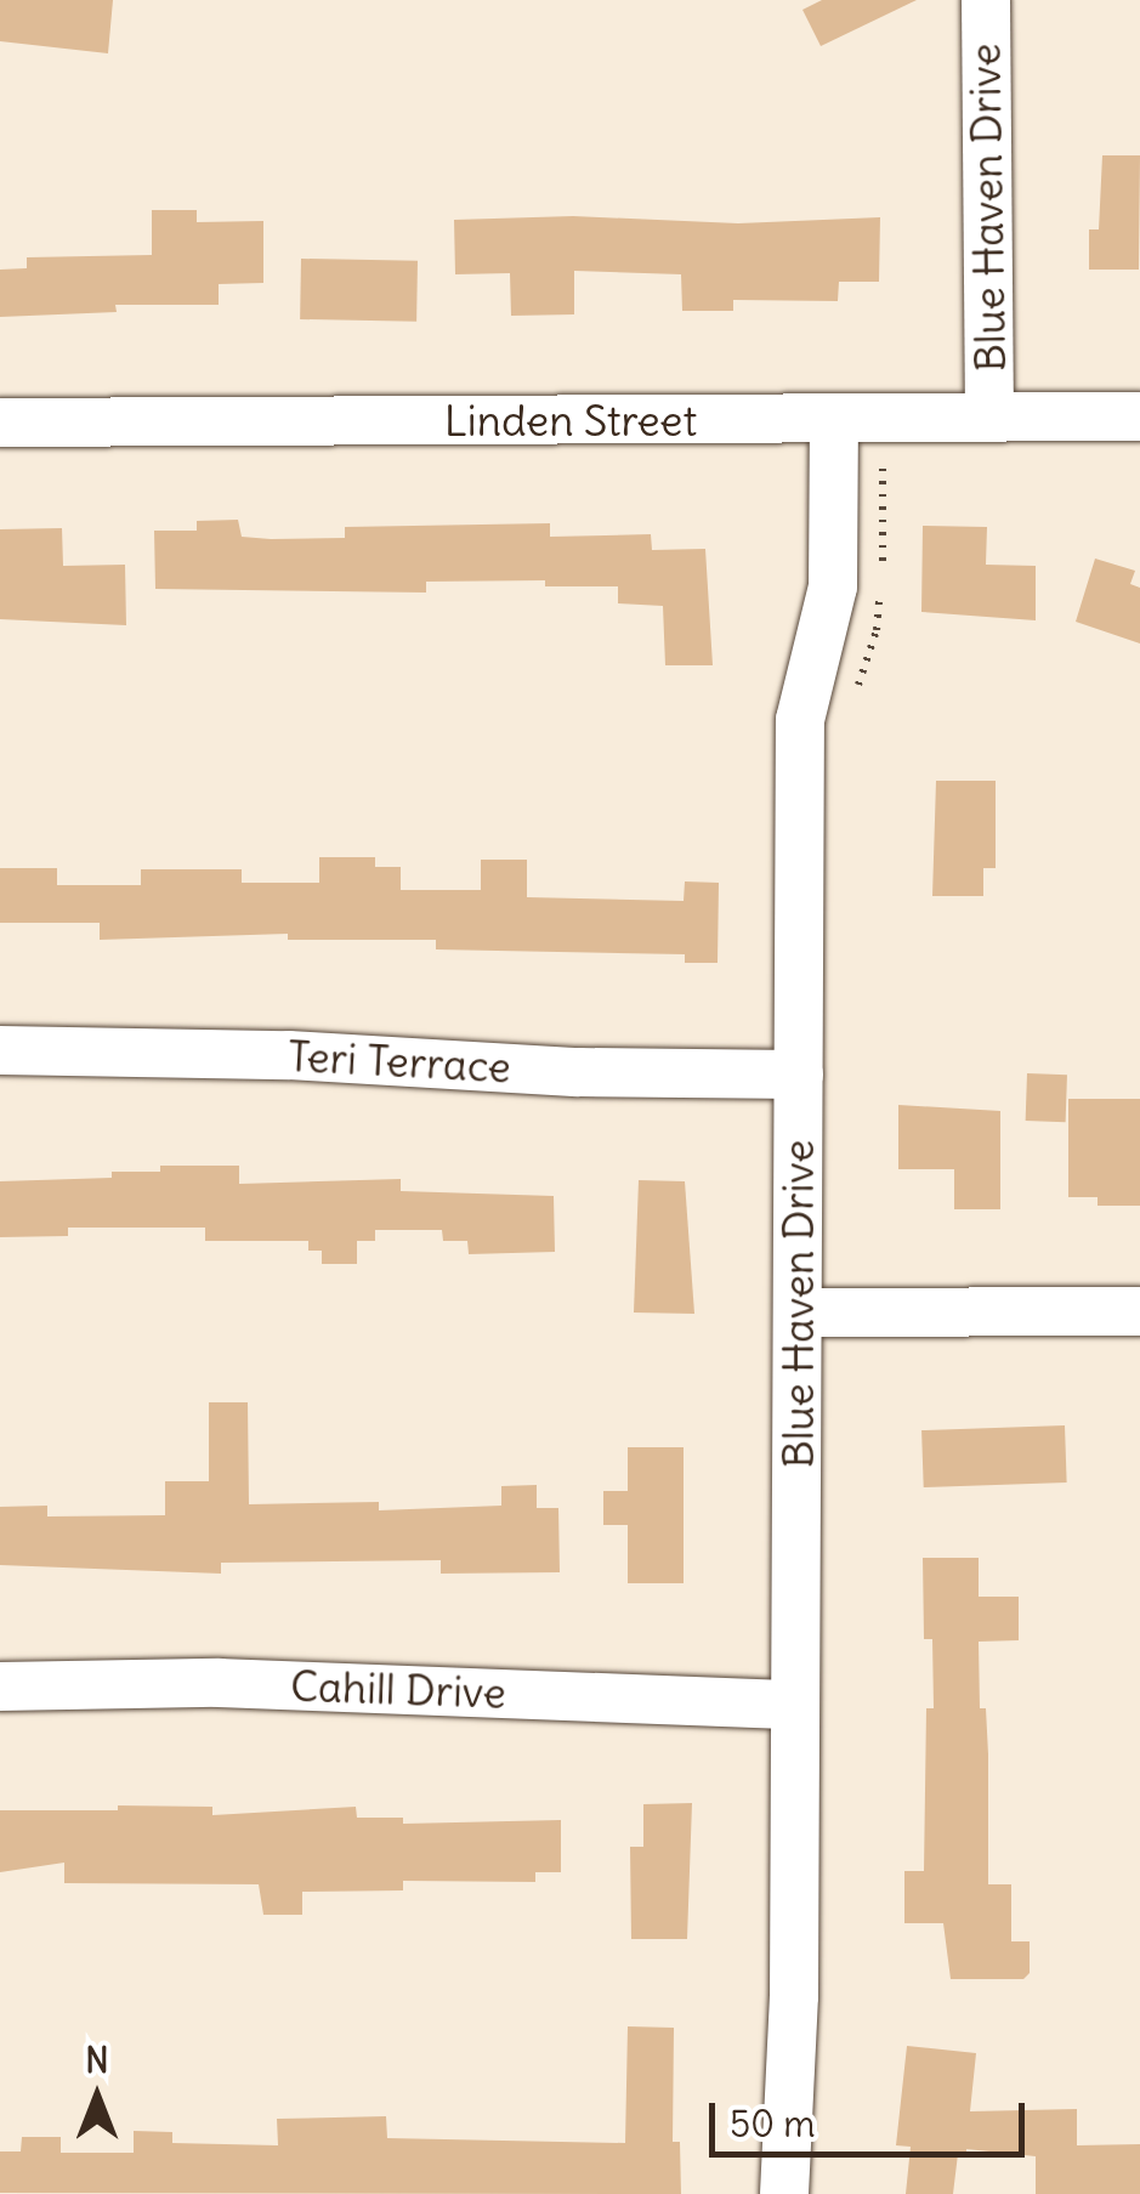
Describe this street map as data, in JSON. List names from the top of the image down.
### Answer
{
  "streets": {
    "street": [
      "Blue Haven Drive",
      "Linden Street",
      "Teri Terrace",
      "Cahill Drive"
    ]
  },
  "crossings": [
    ["Blue Haven Drive", "Linden Street"],
    ["Blue Haven Drive", "Teri Terrace"],
    ["Blue Haven Drive", "Cahill Drive"]
  ],
  "scale_bar": "50 m",
  "north": "top"
}
